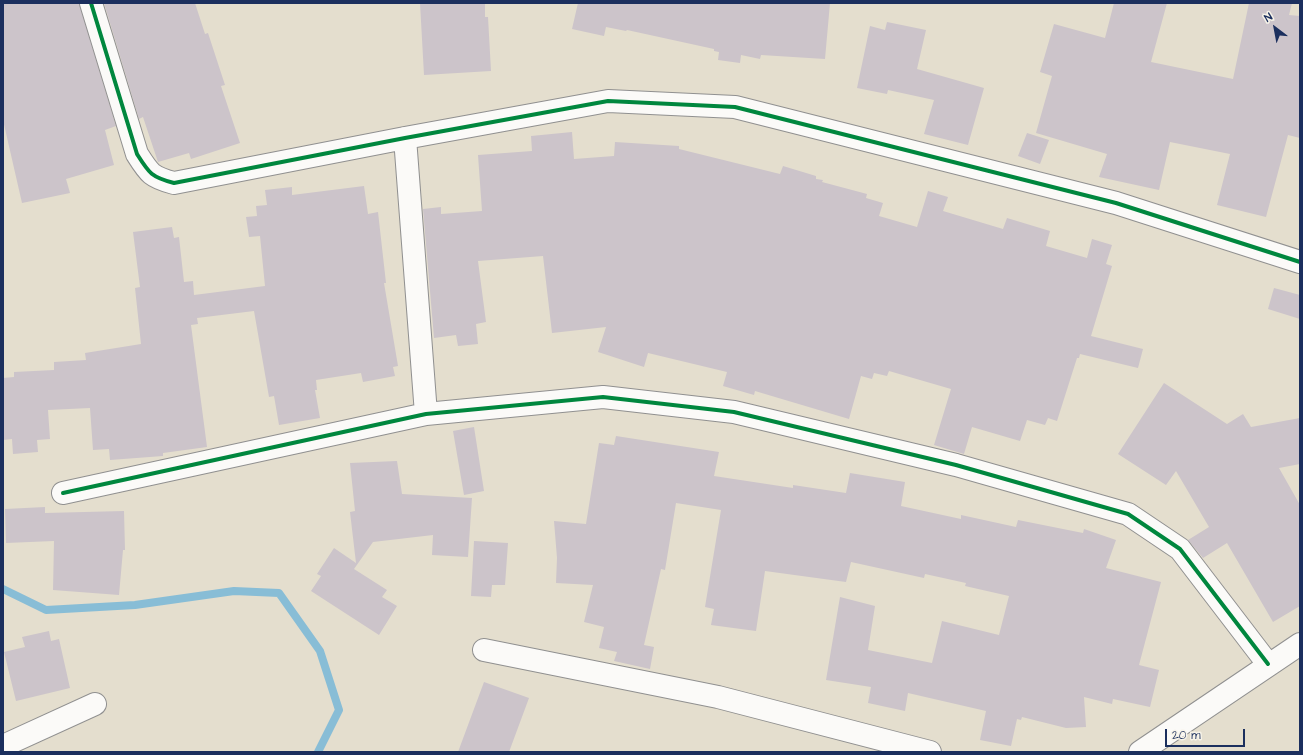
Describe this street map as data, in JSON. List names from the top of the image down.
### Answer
{
  "scale_bar": "20 m",
  "north": "top left"
}
